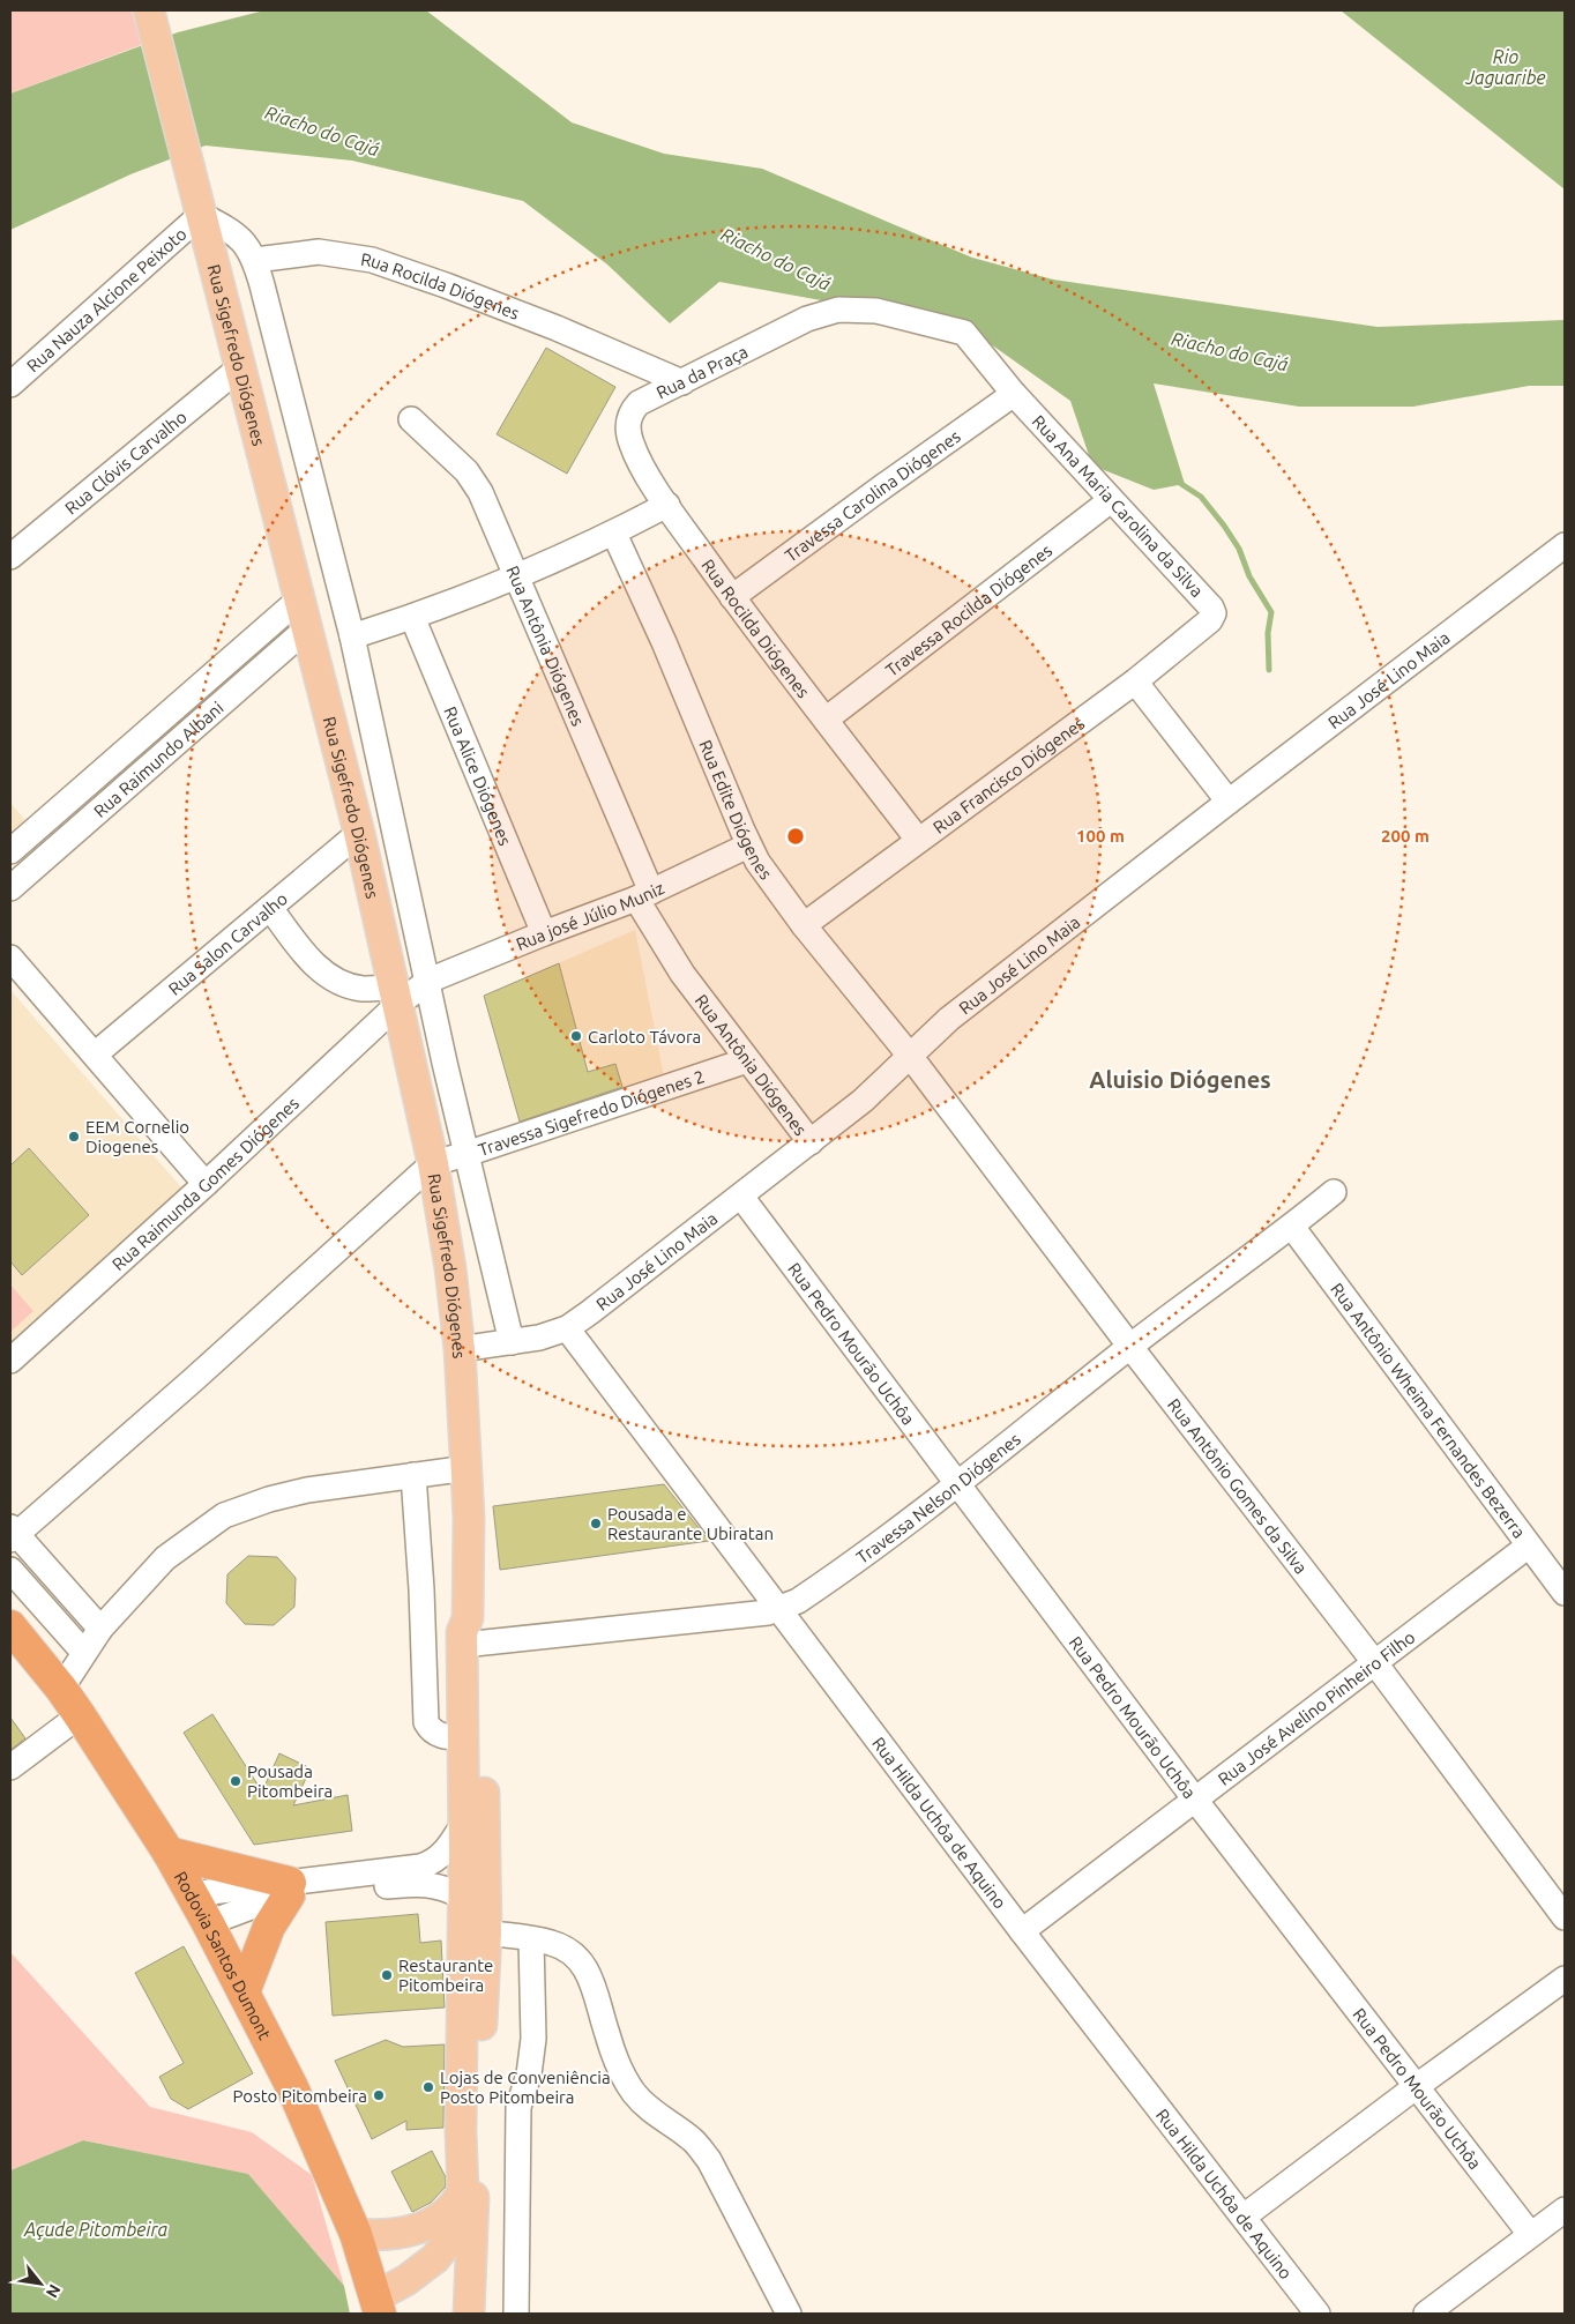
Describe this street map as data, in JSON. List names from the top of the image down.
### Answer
{
  "streets": {
    "highway": ["Rodovia Santos Dumont"],
    "main road": ["Rua Sigefredo Diógenes"],
    "street": [
      "Rua Rocilda Diógenes",
      "Rua Nauza Alcione Peixoto",
      "Rua da Praça",
      "Rua Clóvis Carvalho",
      "Travessa Carolina Diógenes",
      "Rua Ana Maria Carolina da Silva",
      "Travessa Rocilda Diógenes",
      "Rua Antônia Diógenes",
      "Rua José Lino Maia",
      "Rua Raimundo Albani",
      "Rua Francisco Diógenes",
      "Rua Alice Diógenes",
      "Rua Edite Diógenes",
      "Rua josé Júlio Muniz",
      "Rua Salon Carvalho",
      "Travessa Sigefredo Diógenes 2",
      "Rua Raimunda Gomes Diógenes",
      "Rua Pedro Mourão Uchôa",
      "Rua Antônio Wheima Fernandes Bezerra",
      "Rua Antônio Gomes da Silva",
      "Travessa Nelson Diógenes",
      "Rua José Avelino Pinheiro Filho",
      "Rua Hilda Uchôa de Aquino"
    ]
  },
  "crossings": [
    ["Rua Rocilda Diógenes", "Rua da Praça"],
    ["Rua Rocilda Diógenes", "Travessa Carolina Diógenes"],
    ["Rua Rocilda Diógenes", "Travessa Rocilda Diógenes"],
    ["Rua Rocilda Diógenes", "Rua Francisco Diógenes"],
    ["Rua Nauza Alcione Peixoto", "Rua Sigefredo Diógenes"],
    ["Rua Sigefredo Diógenes", "Rua Clóvis Carvalho"],
    ["Rua Sigefredo Diógenes", "Rua José Lino Maia"],
    ["Rua Sigefredo Diógenes", "Rua Raimundo Albani"],
    ["Rua Sigefredo Diógenes", "Rua josé Júlio Muniz"],
    ["Rua Sigefredo Diógenes", "Rua Salon Carvalho"],
    ["Rua Sigefredo Diógenes", "Travessa Sigefredo Diógenes 2"],
    ["Rua Sigefredo Diógenes", "Rua Raimunda Gomes Diógenes"],
    ["Rua Sigefredo Diógenes", "Travessa Nelson Diógenes"],
    ["Rua da Praça", "Travessa Carolina Diógenes"],
    ["Rua da Praça", "Rua Ana Maria Carolina da Silva"],
    ["Travessa Carolina Diógenes", "Rua Ana Maria Carolina da Silva"],
    ["Rua Ana Maria Carolina da Silva", "Travessa Rocilda Diógenes"],
    ["Rua Ana Maria Carolina da Silva", "Rua Francisco Diógenes"],
    ["Rua Antônia Diógenes", "Rua José Lino Maia"],
    ["Rua Antônia Diógenes", "Rua josé Júlio Muniz"],
    ["Rua Antônia Diógenes", "Travessa Sigefredo Diógenes 2"],
    ["Rua José Lino Maia", "Rua Edite Diógenes"],
    ["Rua José Lino Maia", "Rua Pedro Mourão Uchôa"],
    ["Rua José Lino Maia", "Rua Antônio Gomes da Silva"],
    ["Rua José Lino Maia", "Rua Hilda Uchôa de Aquino"],
    ["Rua Francisco Diógenes", "Rua Edite Diógenes"],
    ["Rua Alice Diógenes", "Rua josé Júlio Muniz"],
    ["Rua Edite Diógenes", "Rua josé Júlio Muniz"],
    ["Rua Edite Diógenes", "Rua Antônio Gomes da Silva"],
    ["Rua josé Júlio Muniz", "Rua Raimunda Gomes Diógenes"],
    ["Rua Pedro Mourão Uchôa", "Travessa Nelson Diógenes"],
    ["Rua Pedro Mourão Uchôa", "Rua José Avelino Pinheiro Filho"],
    ["Rua Antônio Wheima Fernandes Bezerra", "Travessa Nelson Diógenes"],
    ["Rua Antônio Wheima Fernandes Bezerra", "Rua José Avelino Pinheiro Filho"],
    ["Rua Antônio Gomes da Silva", "Travessa Nelson Diógenes"],
    ["Rua Antônio Gomes da Silva", "Rua José Avelino Pinheiro Filho"],
    ["Travessa Nelson Diógenes", "Rua Hilda Uchôa de Aquino"],
    ["Rua José Avelino Pinheiro Filho", "Rua Hilda Uchôa de Aquino"]
  ],
  "districts": ["Aluisio Diógenes"],
  "water": ["Rio Jaguaribe", "Riacho do Cajá", "Açude Pitombeira"],
  "places": [
    "Carloto Távora",
    "EEM Cornelio Diogenes",
    "Pousada e Restaurante Ubiratan",
    "Pousada Pitombeira",
    "Restaurante Pitombeira",
    "Lojas de Conveniência Posto Pitombeira",
    "Posto Pitombeira"
  ],
  "north": "bottom right",
  "rings": ["100 m", "200 m"]
}
